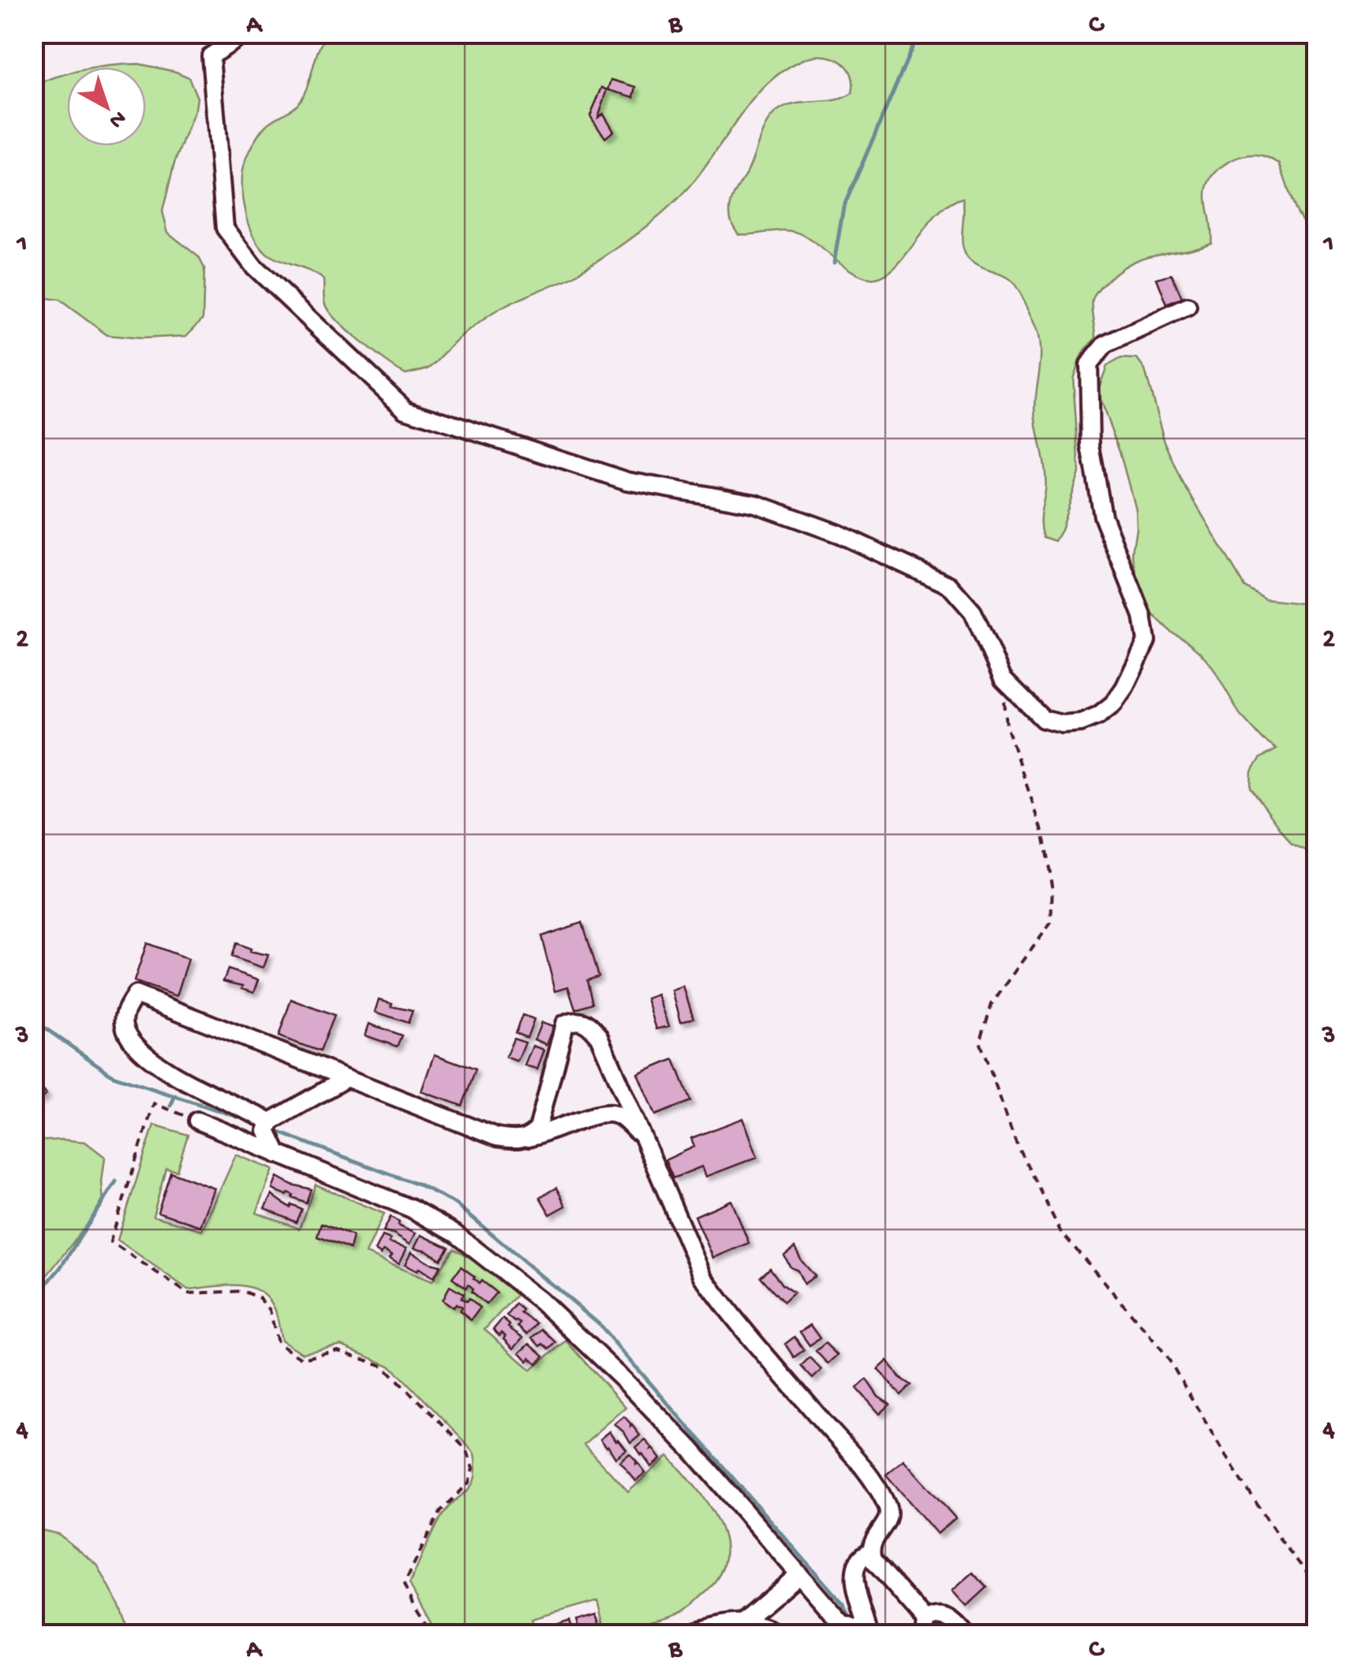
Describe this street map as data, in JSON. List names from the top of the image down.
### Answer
{
  "north": "bottom right",
  "grid": {
    "columns": ["A", "B", "C"],
    "rows": [
      "1",
      "2",
      "3",
      "4"
    ]
  }
}
